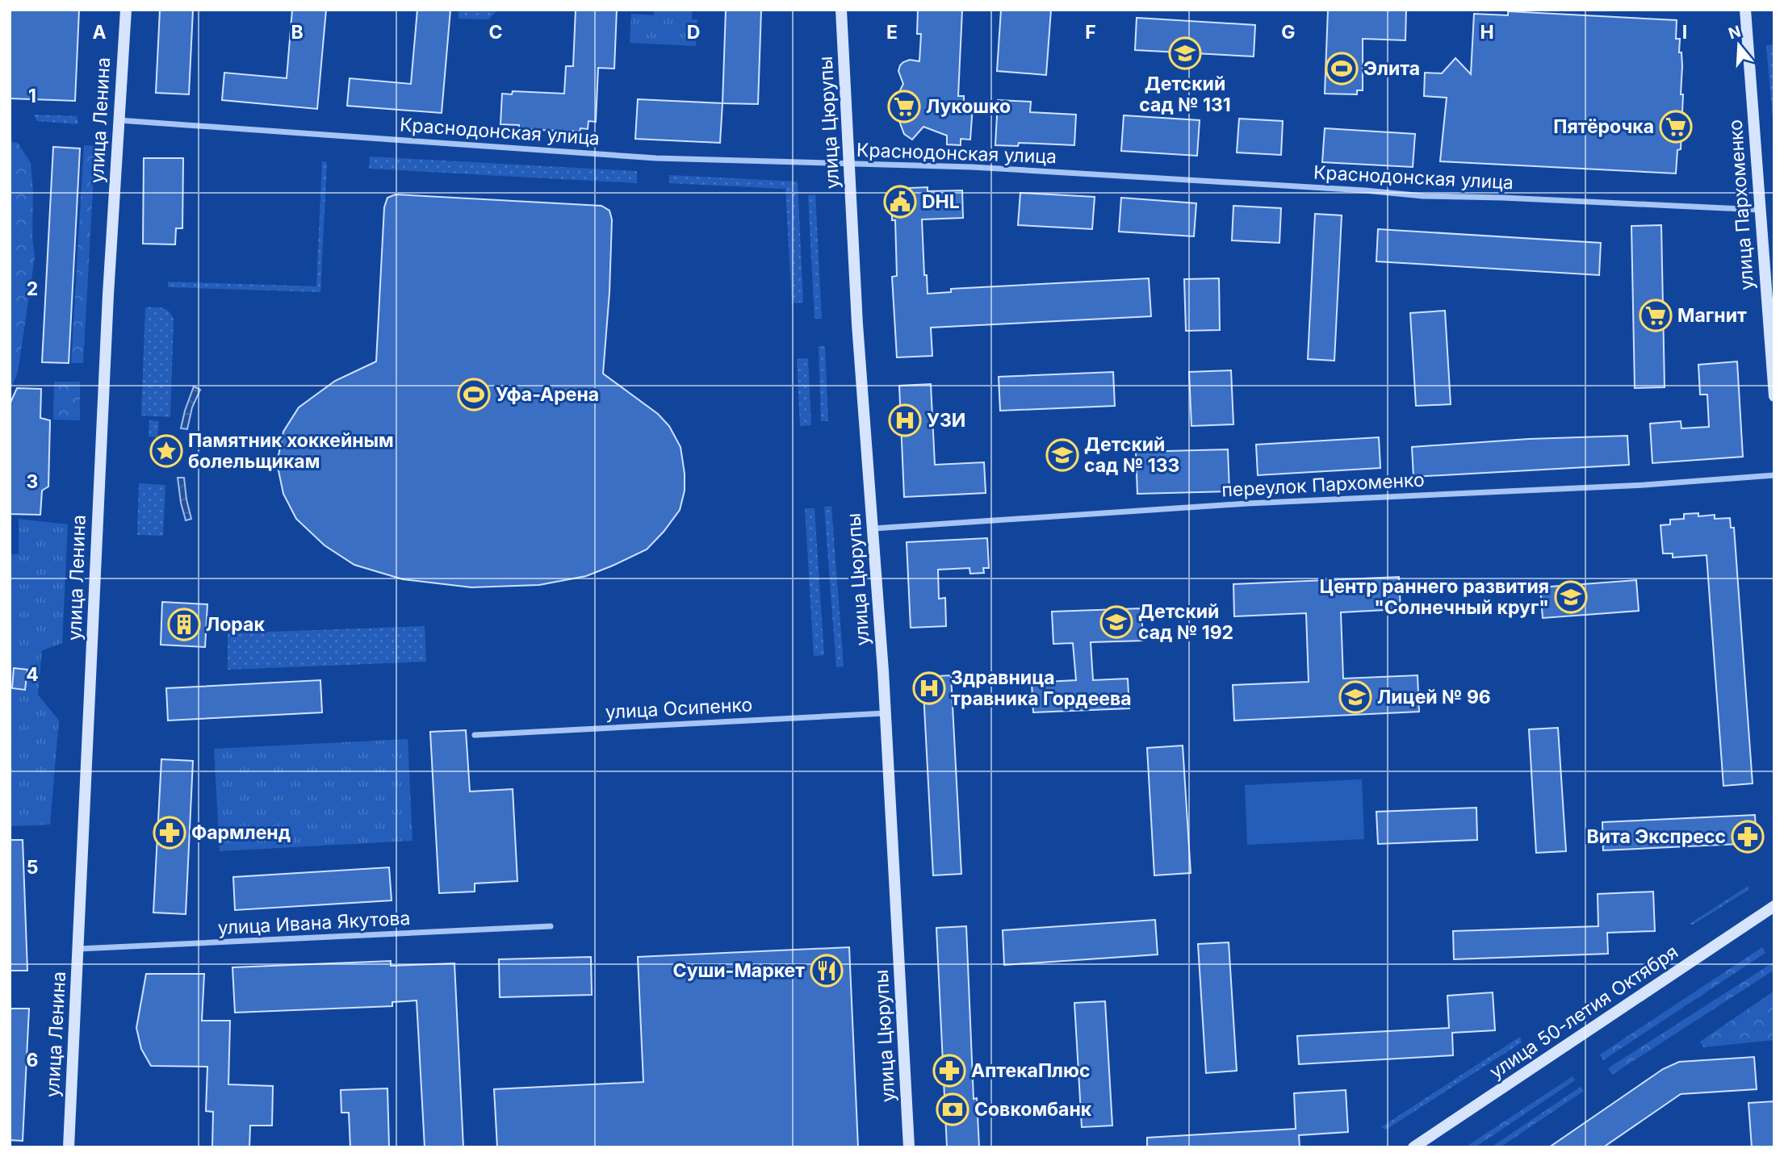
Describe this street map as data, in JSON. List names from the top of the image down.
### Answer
{
  "streets": {
    "main road": [
      "улица Ленина",
      "улица Цюрупы",
      "улица Пархоменко",
      "улица 50-летия Октября"
    ],
    "street": [
      "Краснодонская улица",
      "переулок Пархоменко",
      "улица Осипенко",
      "улица Ивана Якутова"
    ]
  },
  "crossings": [
    ["улица Ленина", "Краснодонская улица"],
    ["улица Ленина", "улица Ивана Якутова"],
    ["улица Цюрупы", "Краснодонская улица"],
    ["улица Цюрупы", "переулок Пархоменко"],
    ["улица Цюрупы", "улица Осипенко"],
    ["Краснодонская улица", "улица Пархоменко"]
  ],
  "places": {
    "school or university": [
      "Детский сад № 131",
      "Детский сад № 133",
      "Центр раннего развития \"Солнечный круг\"",
      "Детский сад № 192",
      "Лицей № 96"
    ],
    "sports": ["Элита", "Уфа-Арена"],
    "supermarket": ["Лукошко", "Пятёрочка", "Магнит"],
    "public building": ["DHL"],
    "hospital": ["УЗИ", "Здравница травника Гордеева"],
    "place": ["Памятник хоккейным болельщикам"],
    "building": ["Лорак"],
    "pharmacy": ["Фармленд", "Вита Экспресс", "АптекаПлюс"],
    "restaurant": ["Суши-Маркет"],
    "bank": ["Совкомбанк"]
  },
  "north": "top",
  "grid": {
    "columns": [
      "A",
      "B",
      "C",
      "D",
      "E",
      "F",
      "G",
      "H",
      "I"
    ],
    "rows": [
      "1",
      "2",
      "3",
      "4",
      "5",
      "6"
    ]
  }
}
